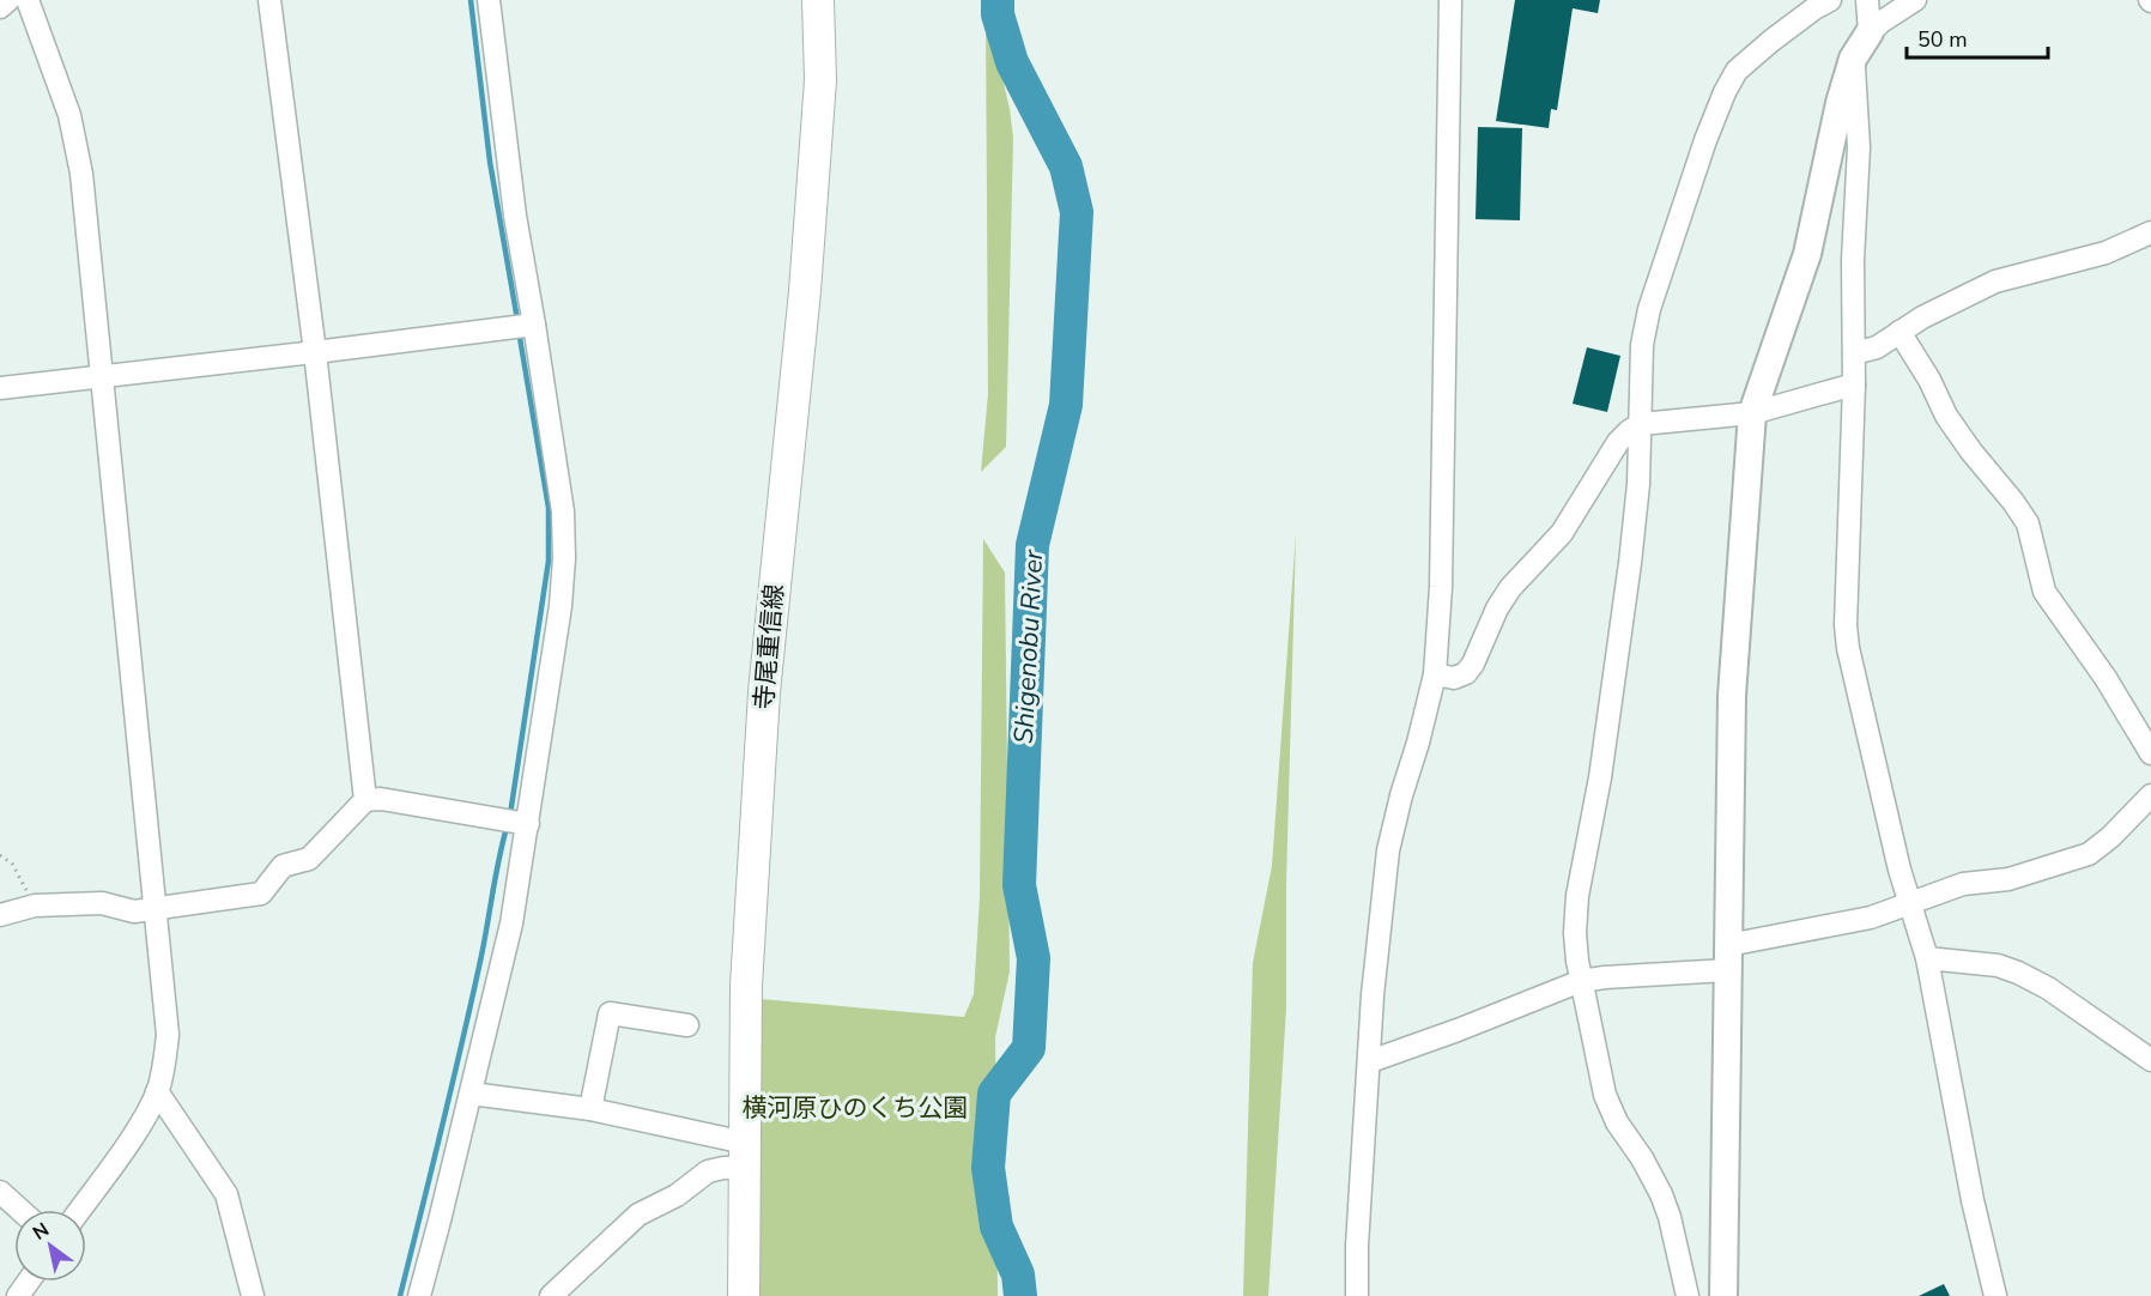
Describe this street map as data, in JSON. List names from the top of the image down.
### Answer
{
  "streets": {
    "main road": ["寺尾重信線"]
  },
  "water": ["Shigenobu River"],
  "parks": ["横河原ひのくち公園"],
  "scale_bar": "50 m",
  "north": "top left"
}
